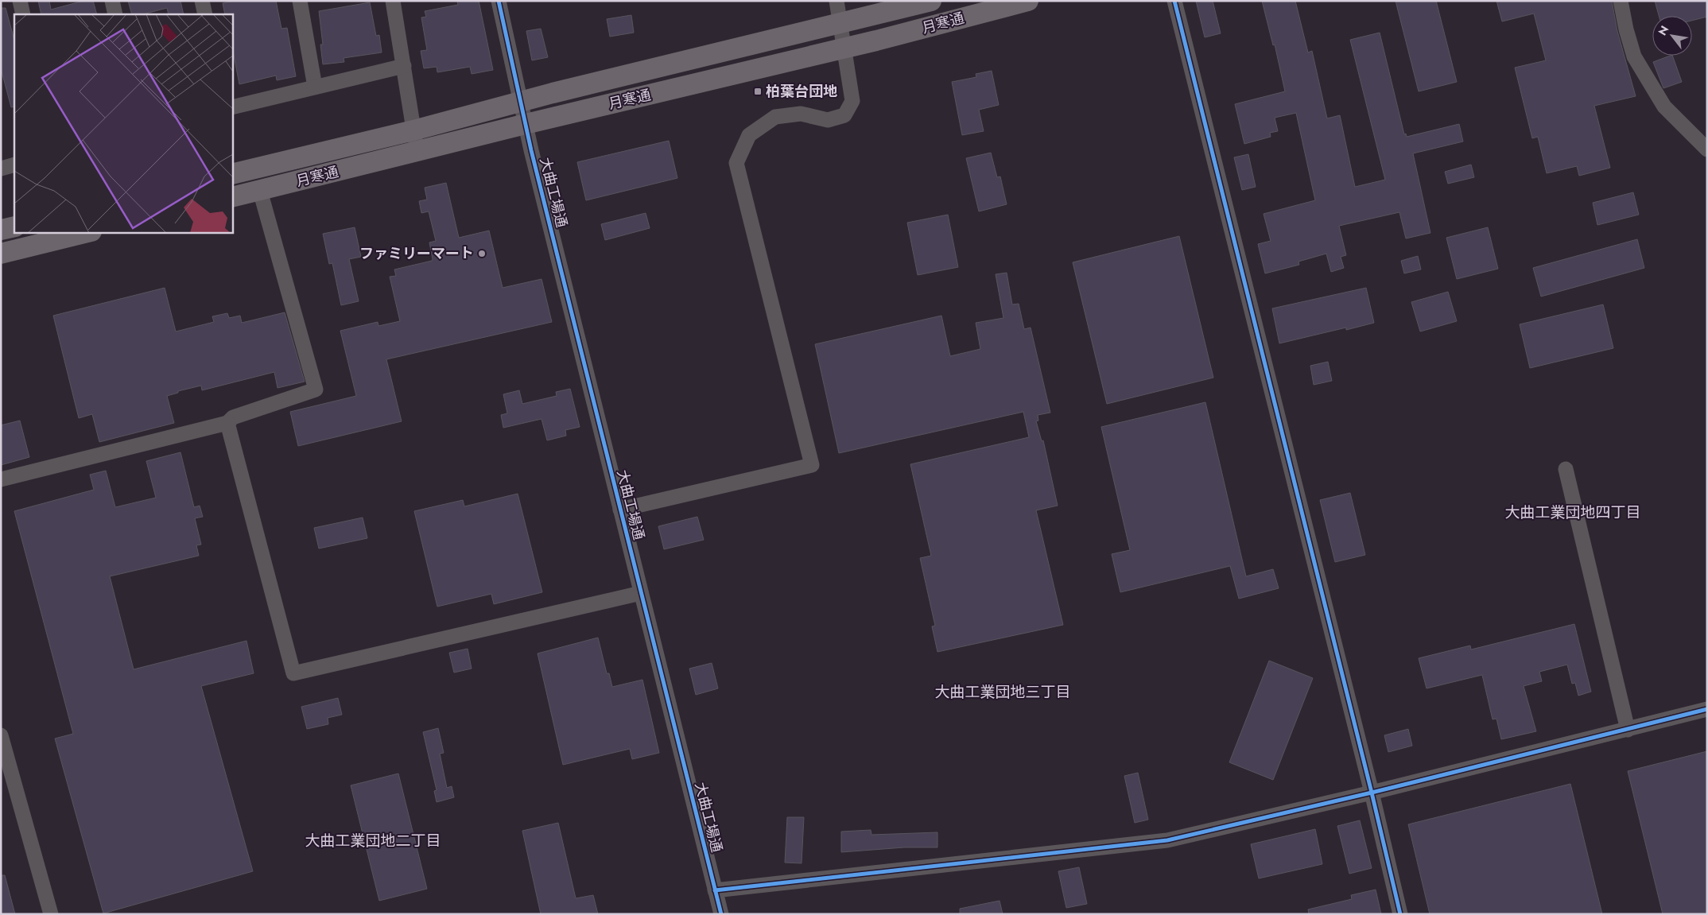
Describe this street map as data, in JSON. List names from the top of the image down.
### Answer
{
  "streets": {
    "highway": ["月寒通"],
    "street": ["大曲工場通"]
  },
  "crossings": [
    ["月寒通", "大曲工場通"]
  ],
  "districts": ["大曲工業団地四丁目", "大曲工業団地三丁目", "大曲工業団地二丁目"],
  "places": {
    "transit": ["柏葉台団地"],
    "other": ["ファミリーマート"]
  },
  "north": "top left"
}
